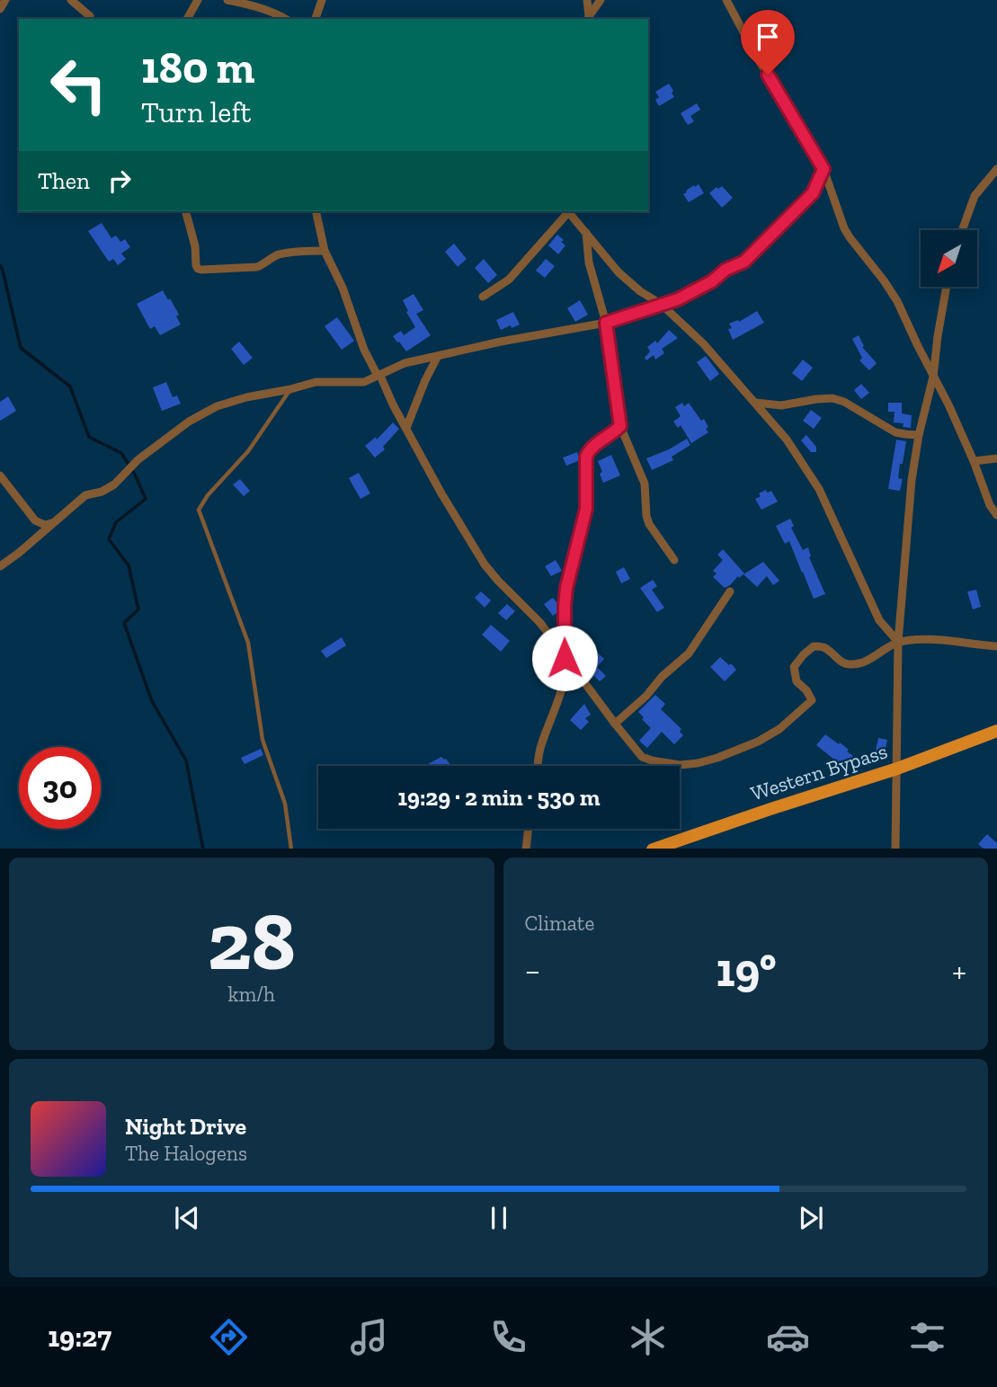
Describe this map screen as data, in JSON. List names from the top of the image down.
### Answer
{
  "streets": {
    "main road": ["Western Bypass"]
  },
  "north": "bottom left",
  "page": {
    "turn": ["180 m", "Turn left"],
    "then": "Then",
    "limit": "30",
    "trip": "19:29 · 2 min · 530 m",
    "tile": [
      ["28", "km/h"],
      "Climate"
    ],
    "heat": ["−", "19°", "+"],
    "song": ["Night Drive", "The Halogens"],
    "tabs": "19:27"
  }
}
